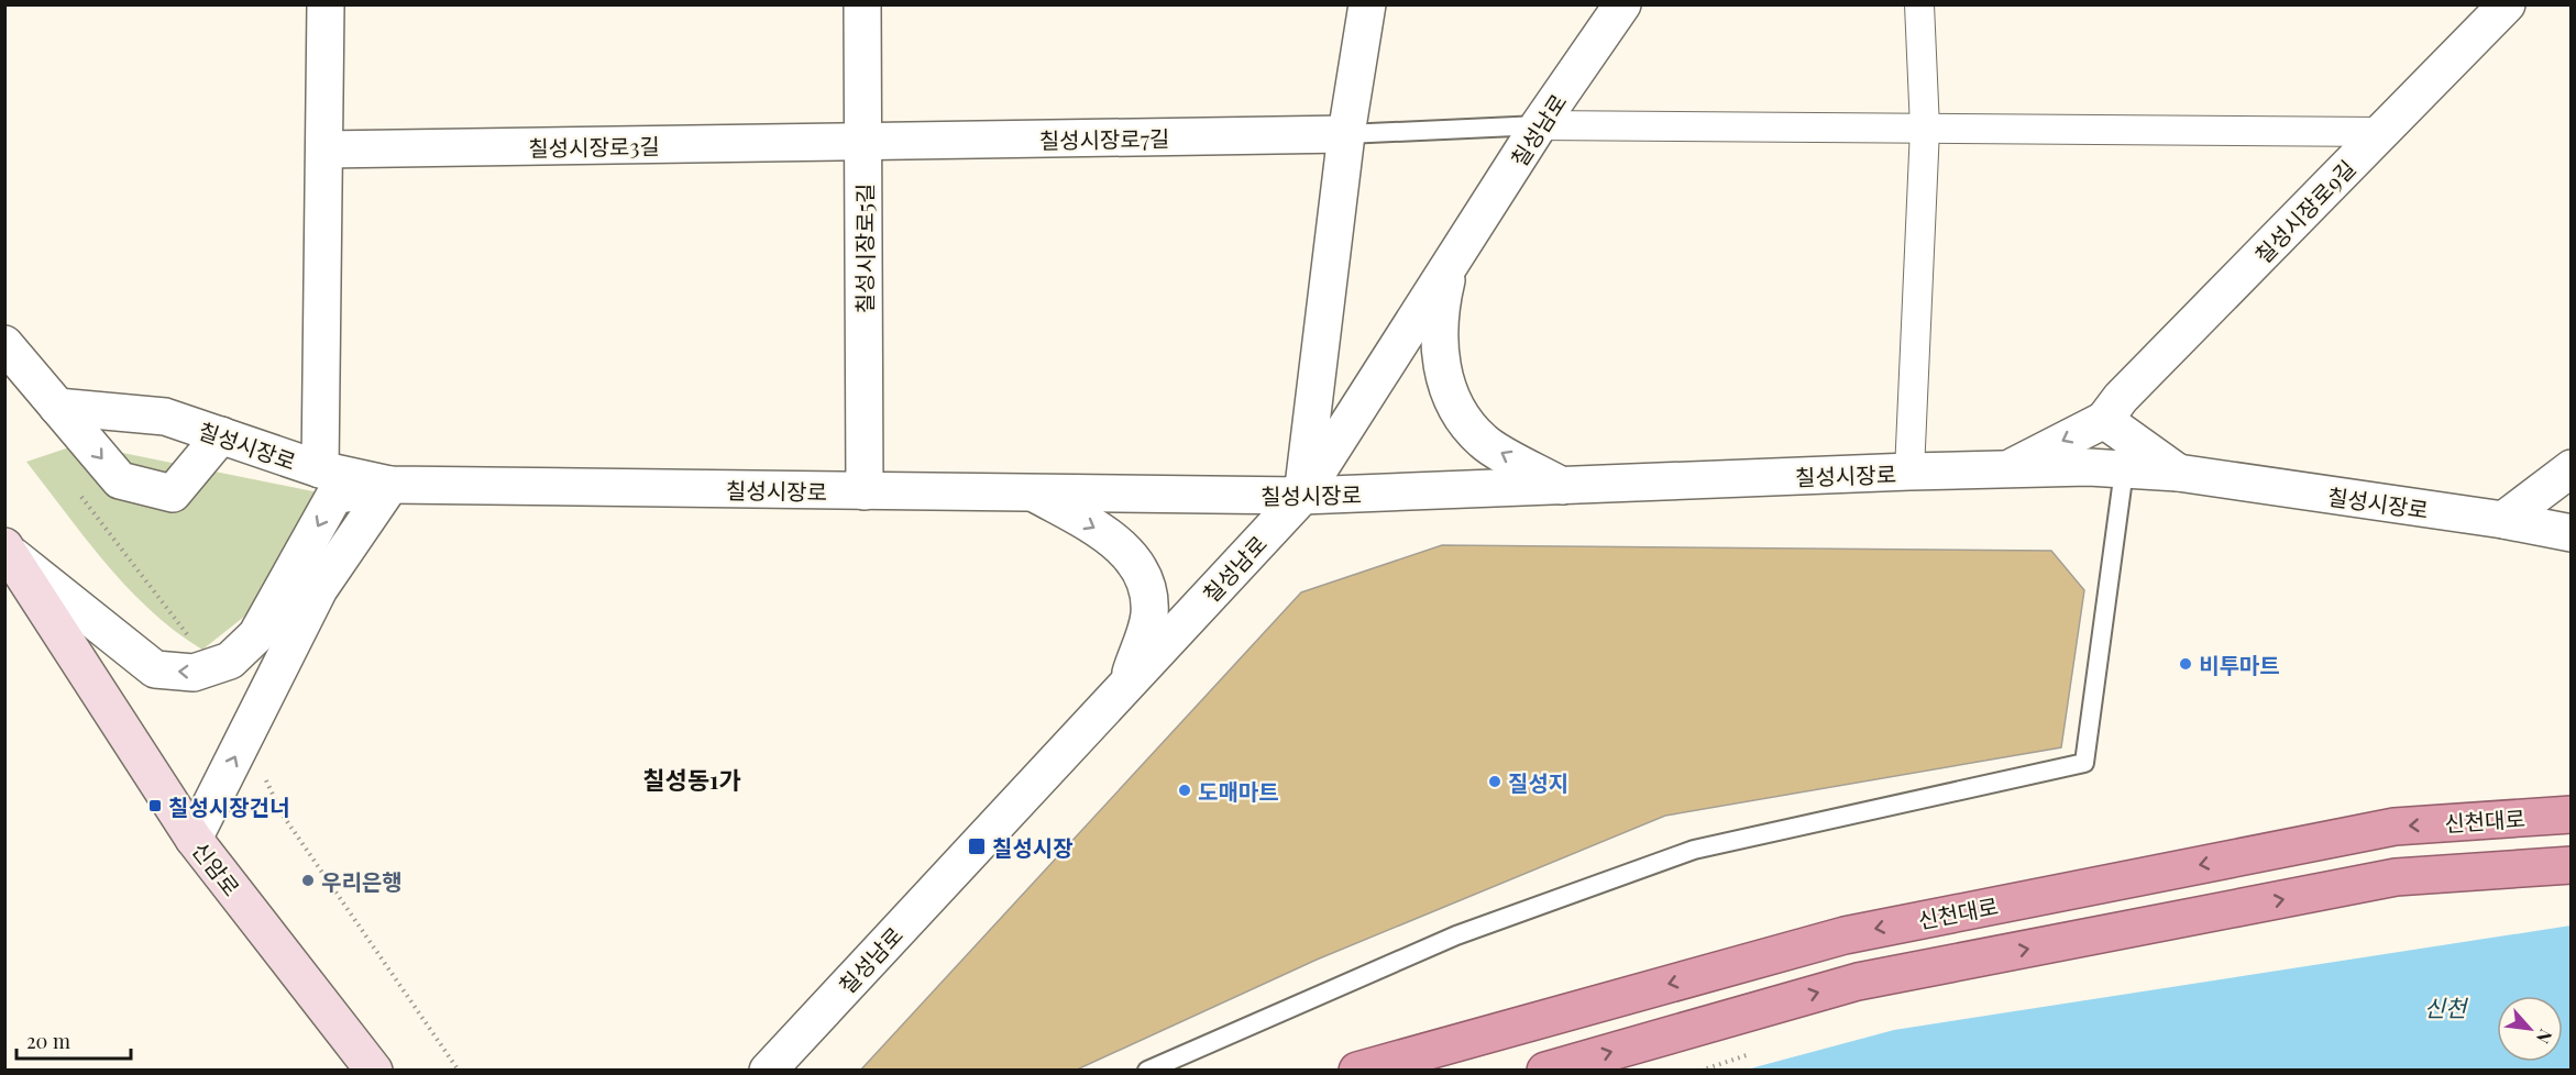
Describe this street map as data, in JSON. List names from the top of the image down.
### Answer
{
  "streets": {
    "highway": ["신천대로"],
    "main road": ["신암로"],
    "street": [
      "칠성남로",
      "칠성시장로7길",
      "칠성시장로3길",
      "칠성시장로9길",
      "칠성시장로5길",
      "칠성시장로"
    ]
  },
  "crossings": [
    ["칠성남로", "칠성시장로"],
    ["칠성시장로7길", "칠성시장로3길"],
    ["칠성시장로7길", "칠성시장로5길"],
    ["칠성시장로3길", "칠성시장로5길"],
    ["칠성시장로5길", "칠성시장로"],
    ["칠성시장로", "신암로"]
  ],
  "districts": ["칠성동1가"],
  "water": ["신천"],
  "places": {
    "other": [
      "비투마트",
      "질성지",
      "도매마트",
      "우리은행"
    ],
    "transit": ["칠성시장건너", "칠성시장"]
  },
  "scale_bar": "20 m",
  "north": "bottom right"
}
